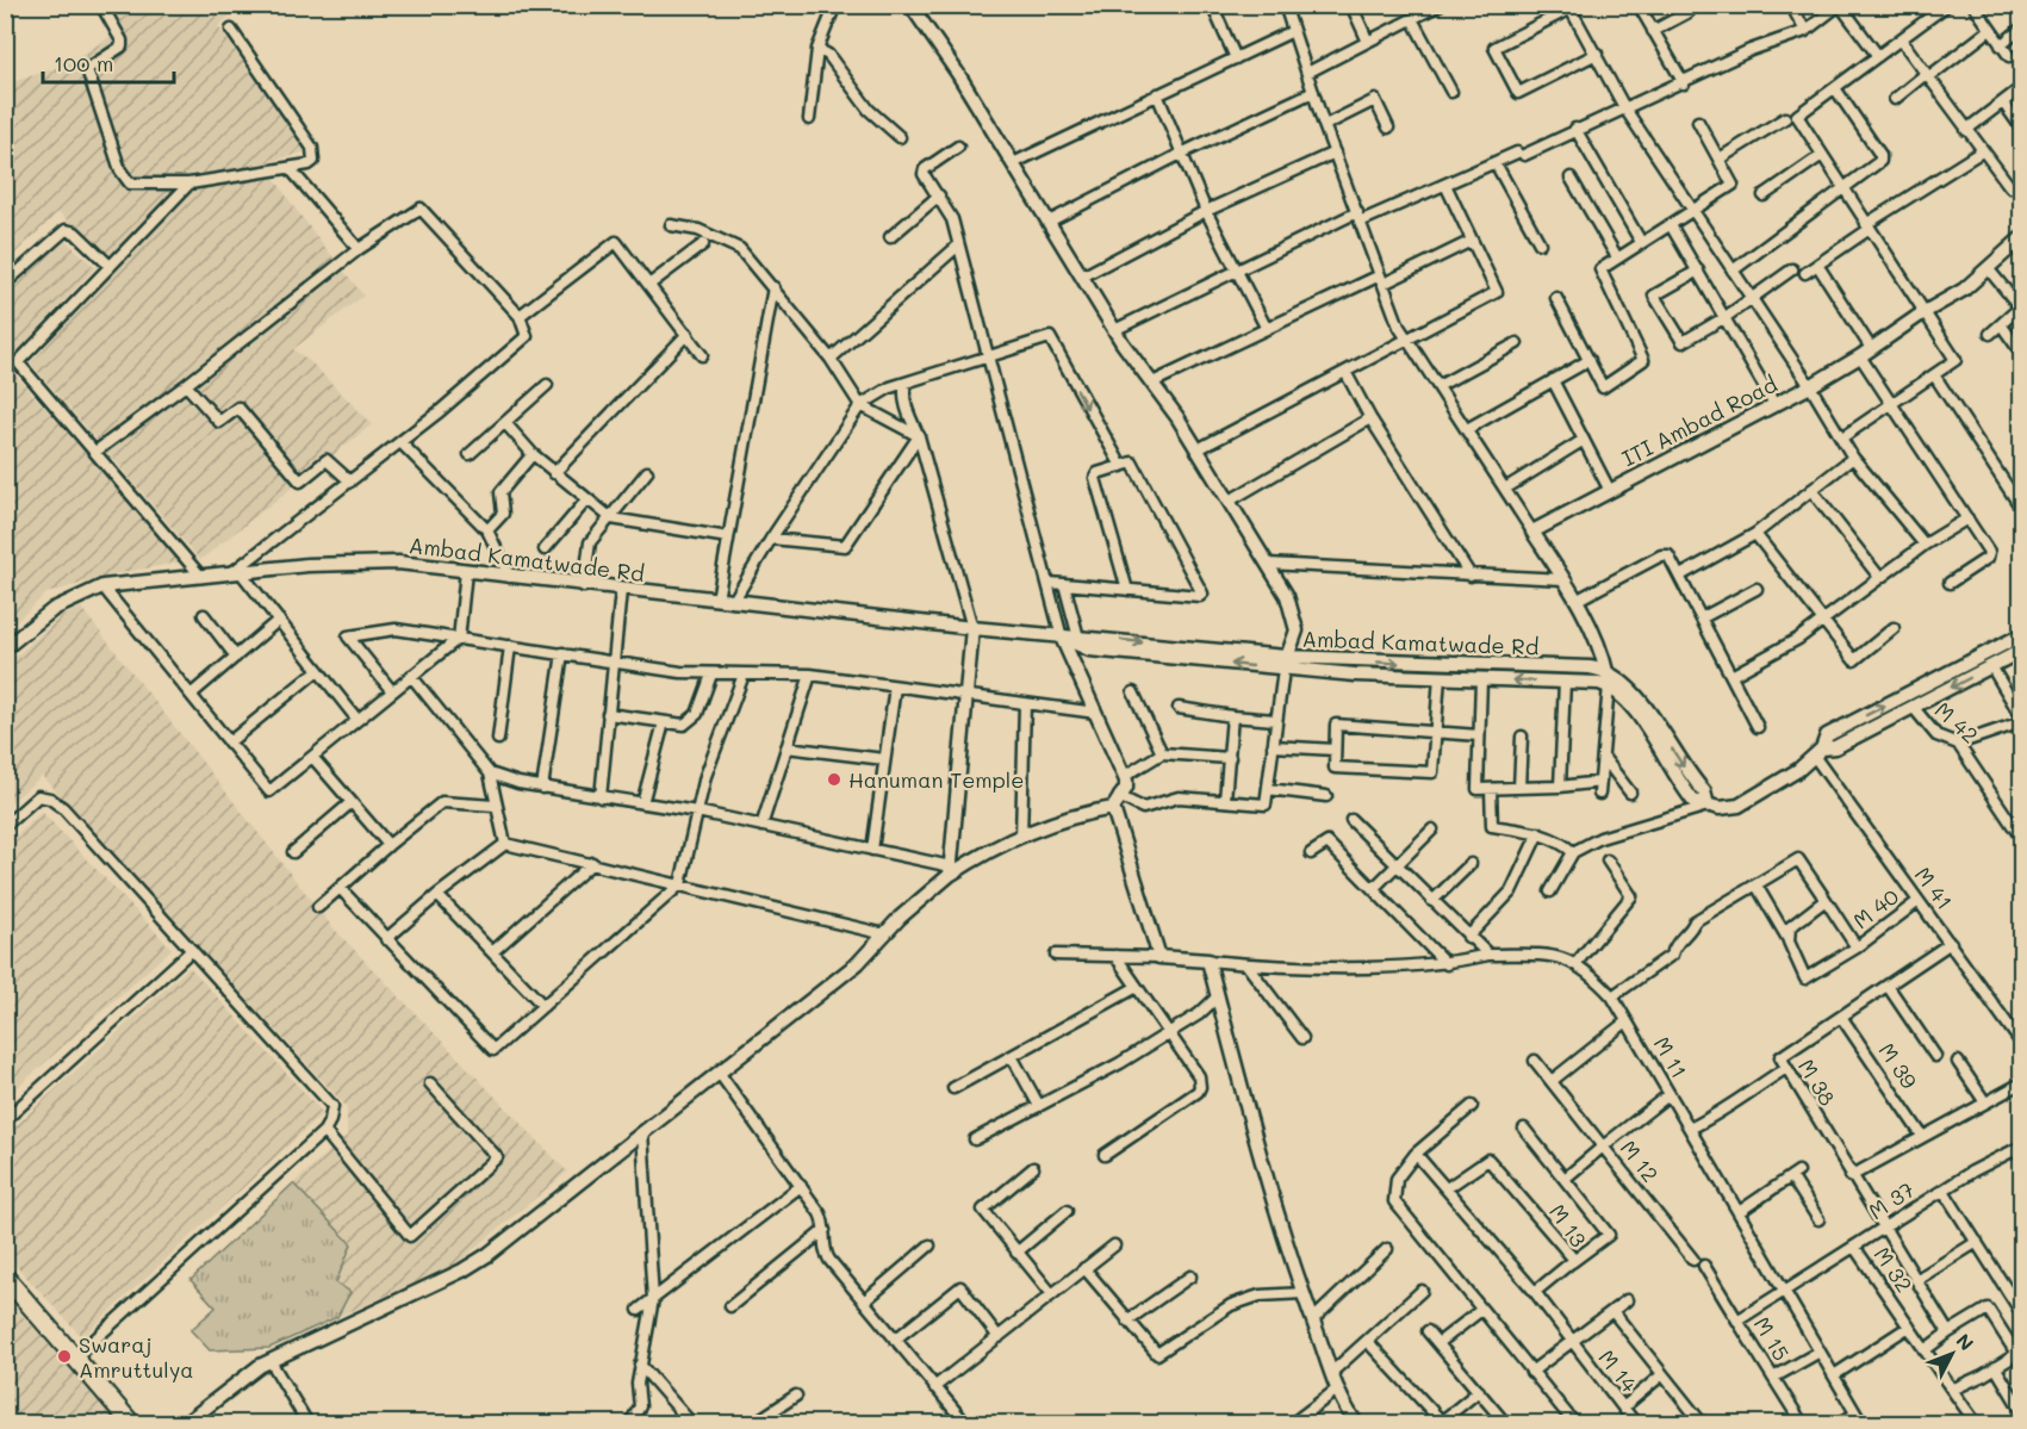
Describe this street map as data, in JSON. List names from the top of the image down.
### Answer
{
  "streets": {
    "street": [
      "ITI Ambad Road",
      "Ambad Kamatwade Rd",
      "M 42",
      "M 41",
      "M 40",
      "M 11",
      "M 39",
      "M 38",
      "M 12",
      "M 37",
      "M 13",
      "M 32",
      "M 15",
      "M 14"
    ]
  },
  "crossings": [
    ["M 41", "M 40"],
    ["M 41", "M 38"],
    ["M 11", "M 12"],
    ["M 11", "M 37"],
    ["M 11", "M 15"],
    ["M 39", "M 38"],
    ["M 38", "M 37"],
    ["M 12", "M 13"],
    ["M 37", "M 32"],
    ["M 37", "M 15"],
    ["M 13", "M 14"]
  ],
  "places": ["Hanuman Temple", "Swaraj Amruttulya"],
  "scale_bar": "100 m",
  "north": "top right"
}
